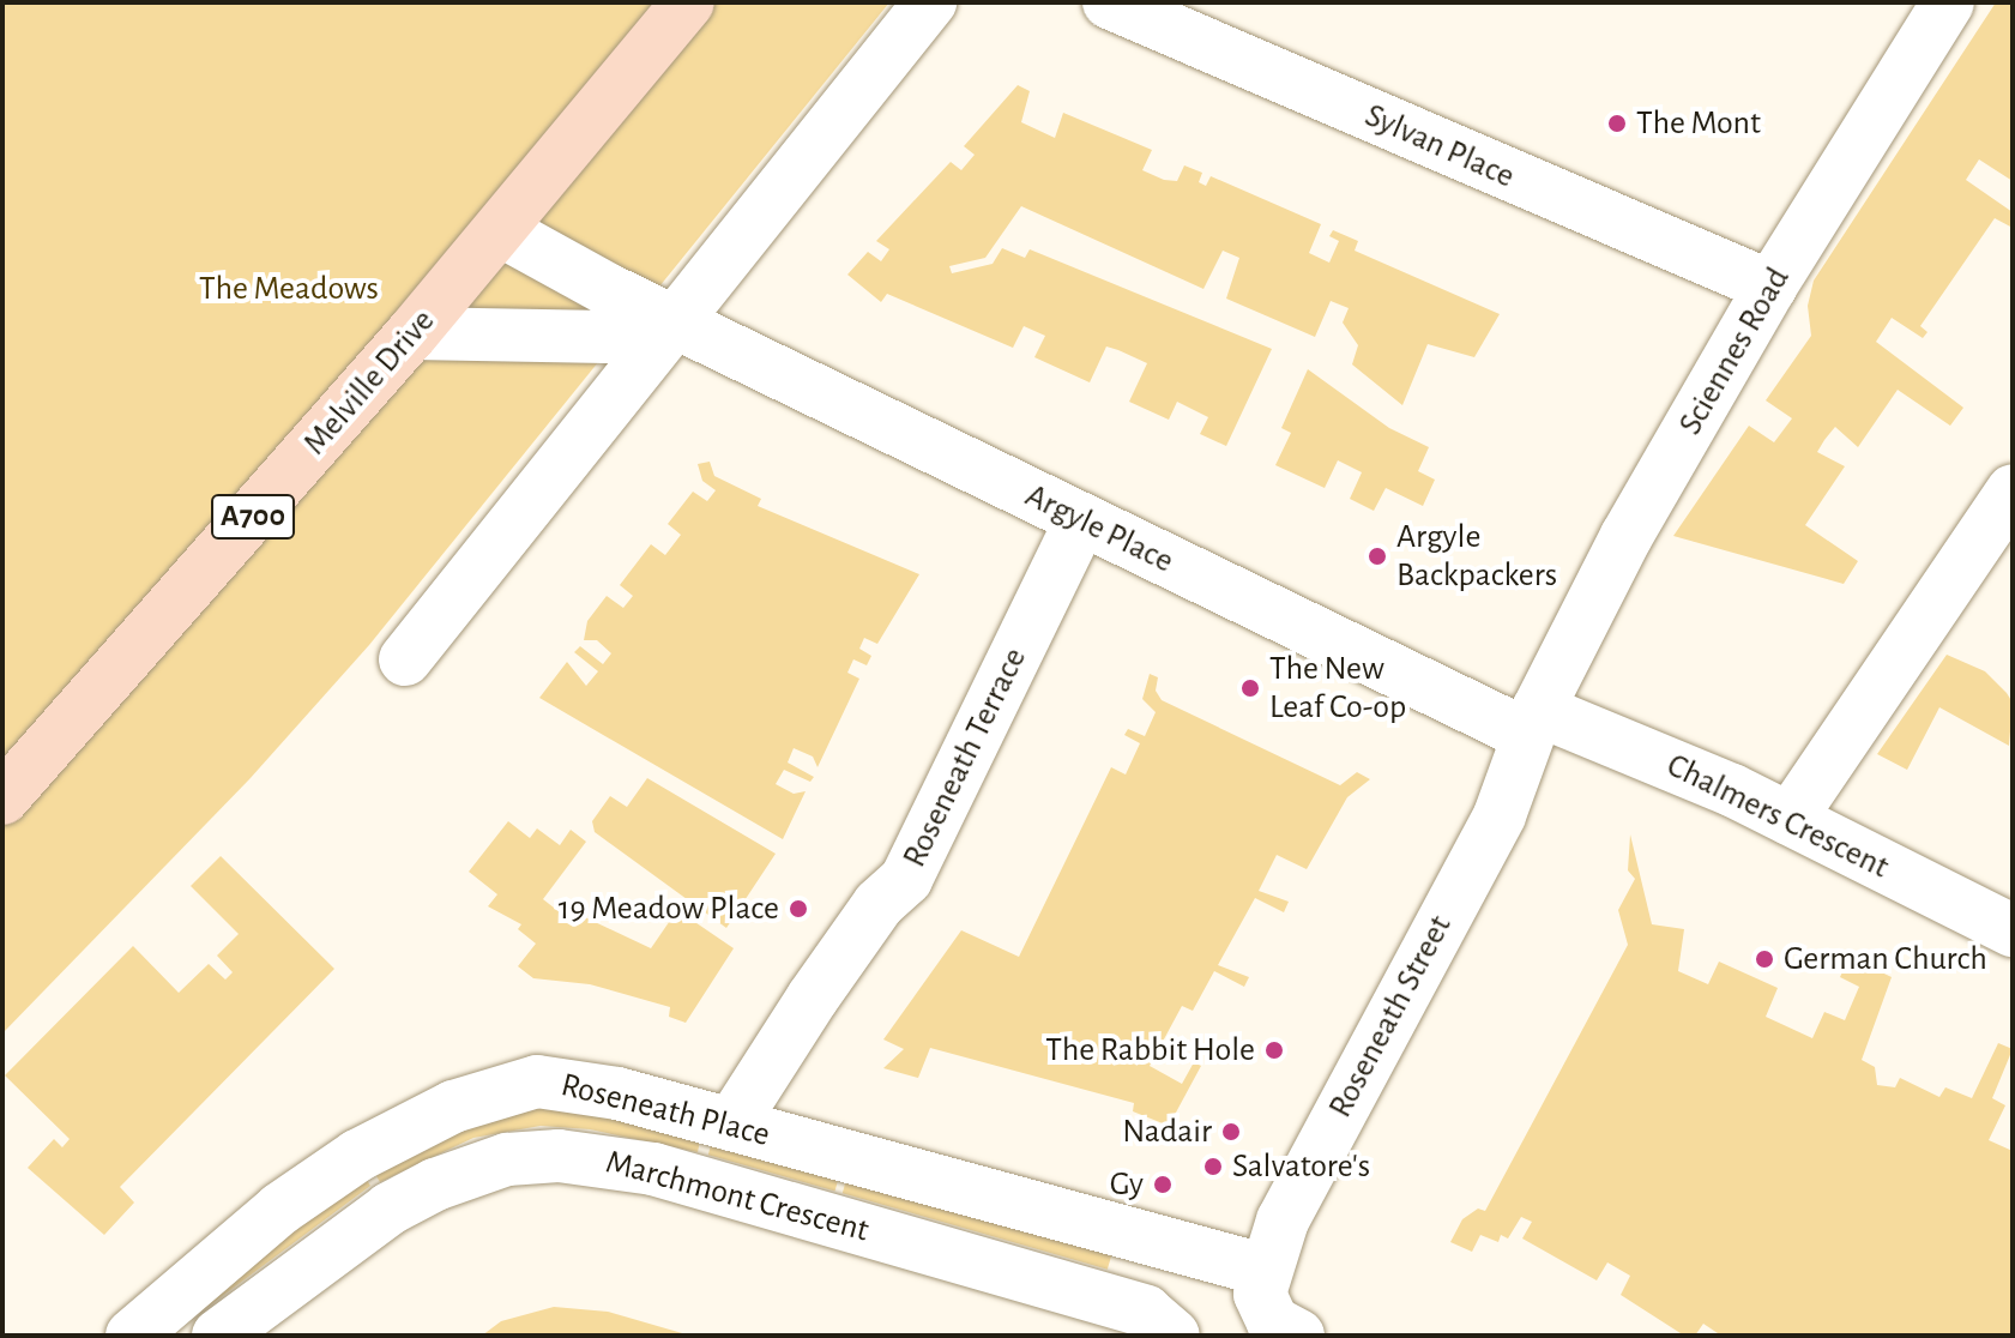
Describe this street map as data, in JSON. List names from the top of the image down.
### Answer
{
  "streets": {
    "main road": ["Melville Drive", "A700"],
    "street": [
      "Sylvan Place",
      "Sciennes Road",
      "Argyle Place",
      "Roseneath Terrace",
      "Chalmers Crescent",
      "Roseneath Street",
      "Roseneath Place",
      "Marchmont Crescent"
    ]
  },
  "crossings": [
    ["Sylvan Place", "Sciennes Road"],
    ["Sciennes Road", "Argyle Place"],
    ["Sciennes Road", "Chalmers Crescent"],
    ["Sciennes Road", "Roseneath Street"],
    ["Melville Drive", "Argyle Place"],
    ["Argyle Place", "Roseneath Terrace"],
    ["Argyle Place", "Chalmers Crescent"],
    ["Argyle Place", "Roseneath Street"],
    ["Roseneath Terrace", "Roseneath Place"],
    ["Chalmers Crescent", "Roseneath Street"],
    ["Roseneath Street", "Roseneath Place"]
  ],
  "parks": ["The Meadows"],
  "places": [
    "The Mont",
    "Argyle Backpackers",
    "The New Leaf Co-op",
    "19 Meadow Place",
    "German Church",
    "The Rabbit Hole",
    "Nadair",
    "Salvatore's",
    "Gy"
  ]
}
